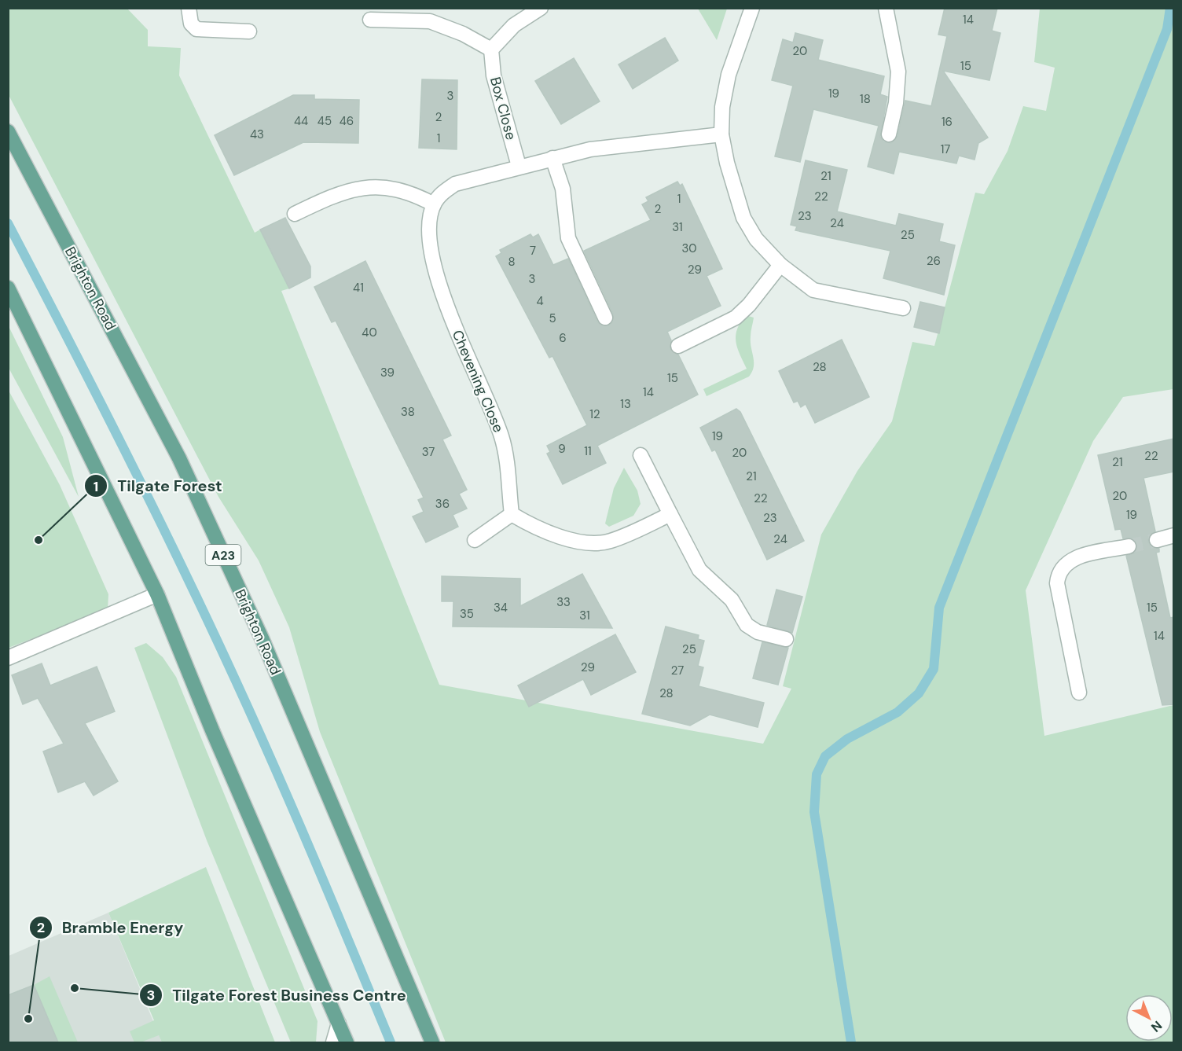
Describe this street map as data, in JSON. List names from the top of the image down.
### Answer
{
  "streets": {
    "main road": ["Brighton Road", "A23"],
    "street": ["Box Close", "Chevening Close"]
  },
  "places": ["Tilgate Forest", "Tilgate Forest Business Centre", "Bramble Energy"],
  "house_numbers": [
    "14",
    "20",
    "15",
    "19",
    "3",
    "18",
    "2",
    "44",
    "45",
    "46",
    "16",
    "43",
    "1",
    "17",
    "21",
    "22",
    "1",
    "2",
    "23",
    "24",
    "31",
    "25",
    "30",
    "7",
    "26",
    "8",
    "29",
    "3",
    "41",
    "4",
    "5",
    "40",
    "6",
    "28",
    "39",
    "15",
    "14",
    "13",
    "38",
    "12",
    "19",
    "9",
    "11",
    "37",
    "20",
    "22",
    "21",
    "21",
    "20",
    "22",
    "36",
    "19",
    "23",
    "24",
    "33",
    "34",
    "15",
    "35",
    "31",
    "14",
    "25",
    "29",
    "27",
    "28"
  ],
  "north": "bottom right"
}
